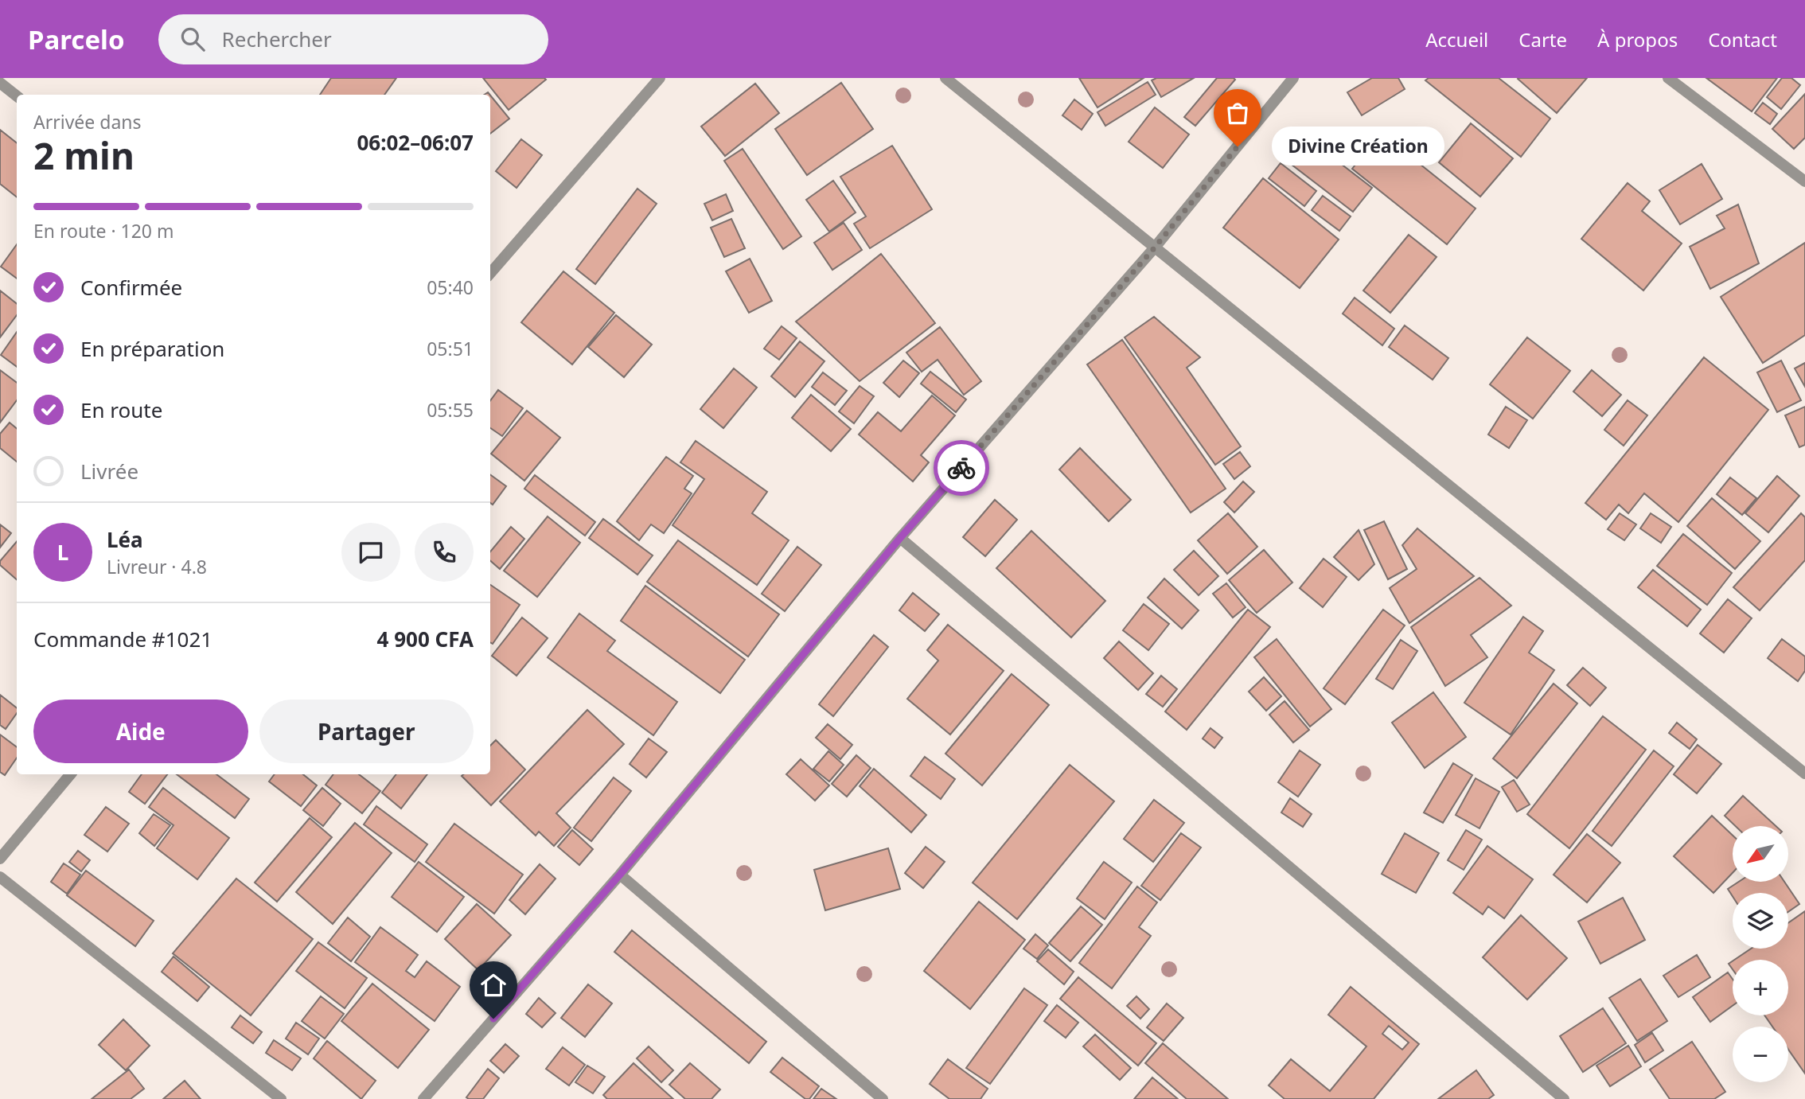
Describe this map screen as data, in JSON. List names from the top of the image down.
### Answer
{
  "places": ["Divine Création"],
  "north": "bottom left",
  "page": {
    "header": "Parcelo",
    "search": "Rechercher",
    "nav": [
      "Accueil",
      "Carte",
      "À propos",
      "Contact"
    ],
    "heading": ["2 min", "Arrivée dans", "06:02–06:07"],
    "panel": [
      "Léa",
      "Livreur · 4.8",
      "Commande #1021",
      "4 900 CFA"
    ],
    "bubble": "Divine Création",
    "bar": "En route · 120 m",
    "list": [
      ["Confirmée", "05:40"],
      ["En préparation", "05:51"],
      ["En route", "05:55"],
      "Livrée"
    ],
    "round": "L",
    "buttons": ["Aide", "Partager"],
    "map_buttons": ["+", "−"]
  }
}
